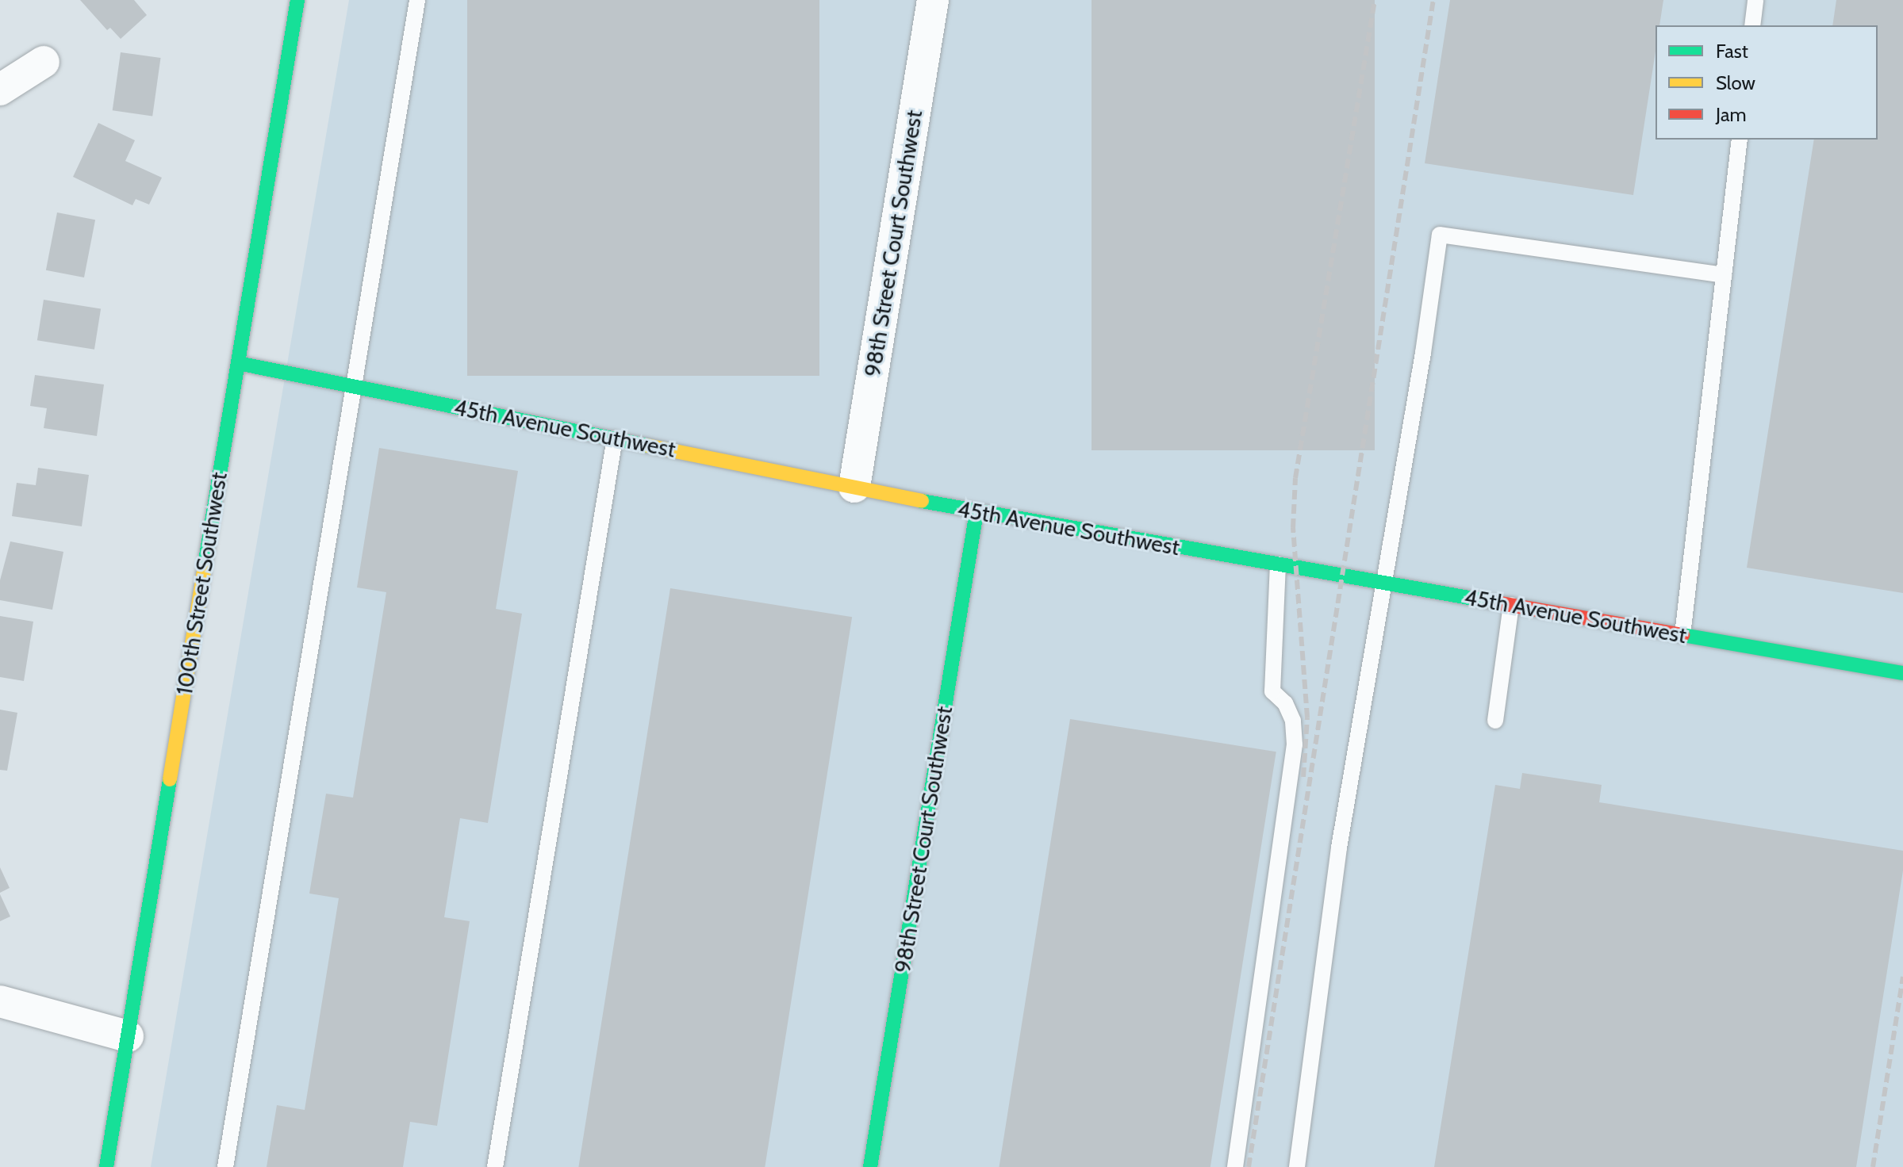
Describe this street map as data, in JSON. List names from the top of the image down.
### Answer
{
  "streets": {
    "street": ["98th Street Court Southwest", "45th Avenue Southwest", "100th Street Southwest"]
  },
  "crossings": [
    ["98th Street Court Southwest", "45th Avenue Southwest"],
    ["45th Avenue Southwest", "100th Street Southwest"]
  ],
  "legend": ["Fast", "Slow", "Jam"]
}
